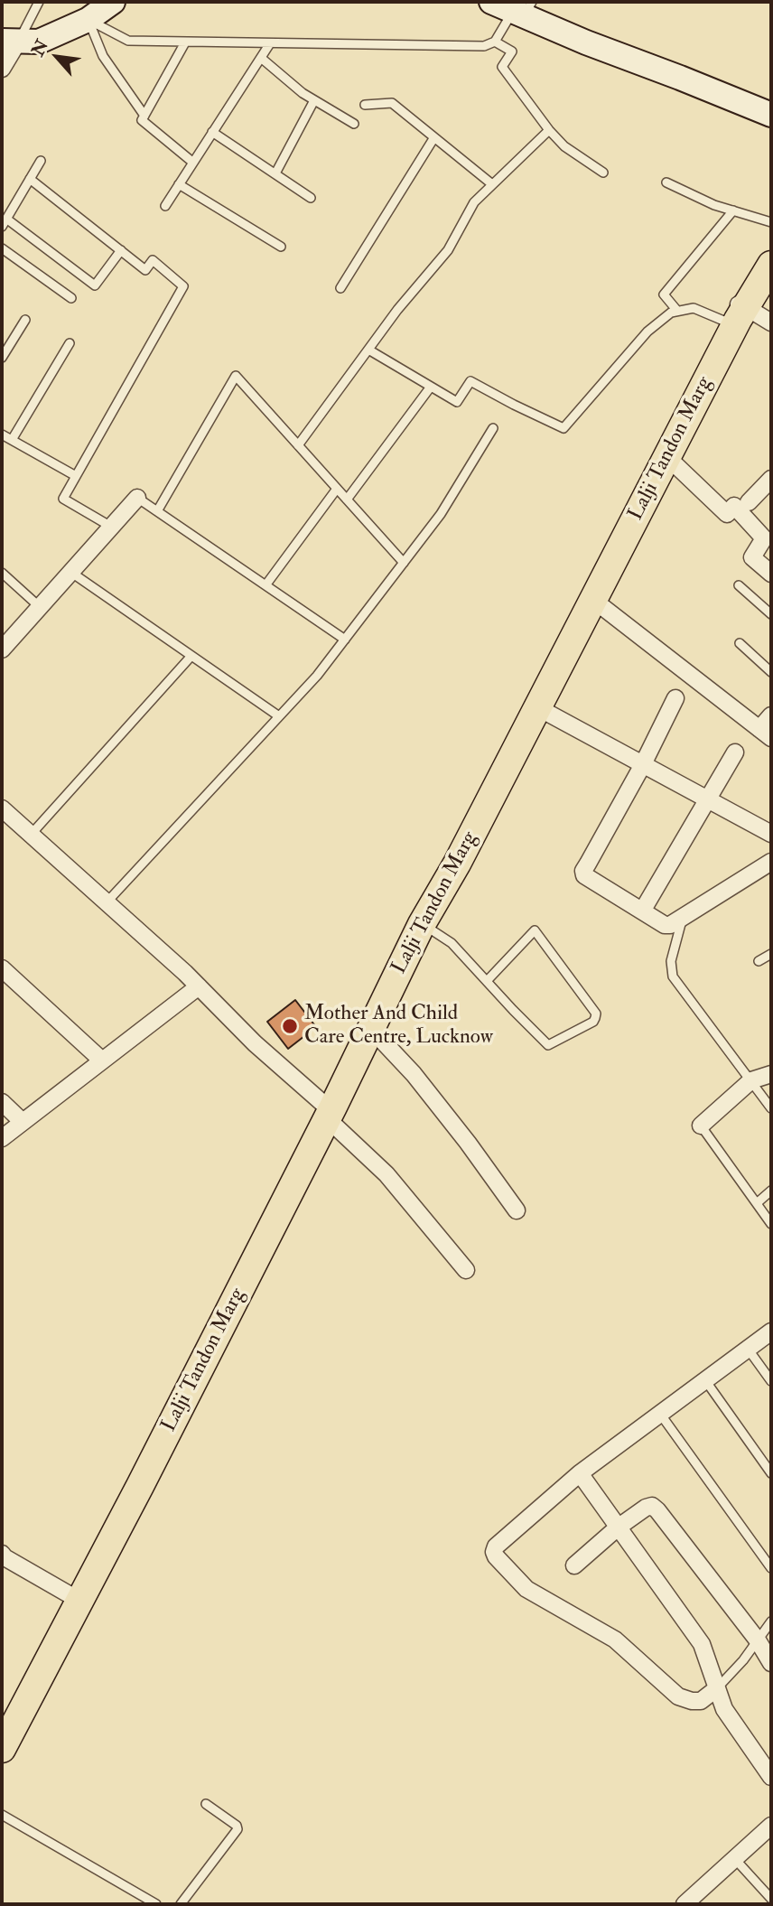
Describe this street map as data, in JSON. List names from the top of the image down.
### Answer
{
  "streets": {
    "main road": ["Lalji Tandon Marg"]
  },
  "places": ["Mother And Child Care Centre, Lucknow"],
  "north": "top left"
}
